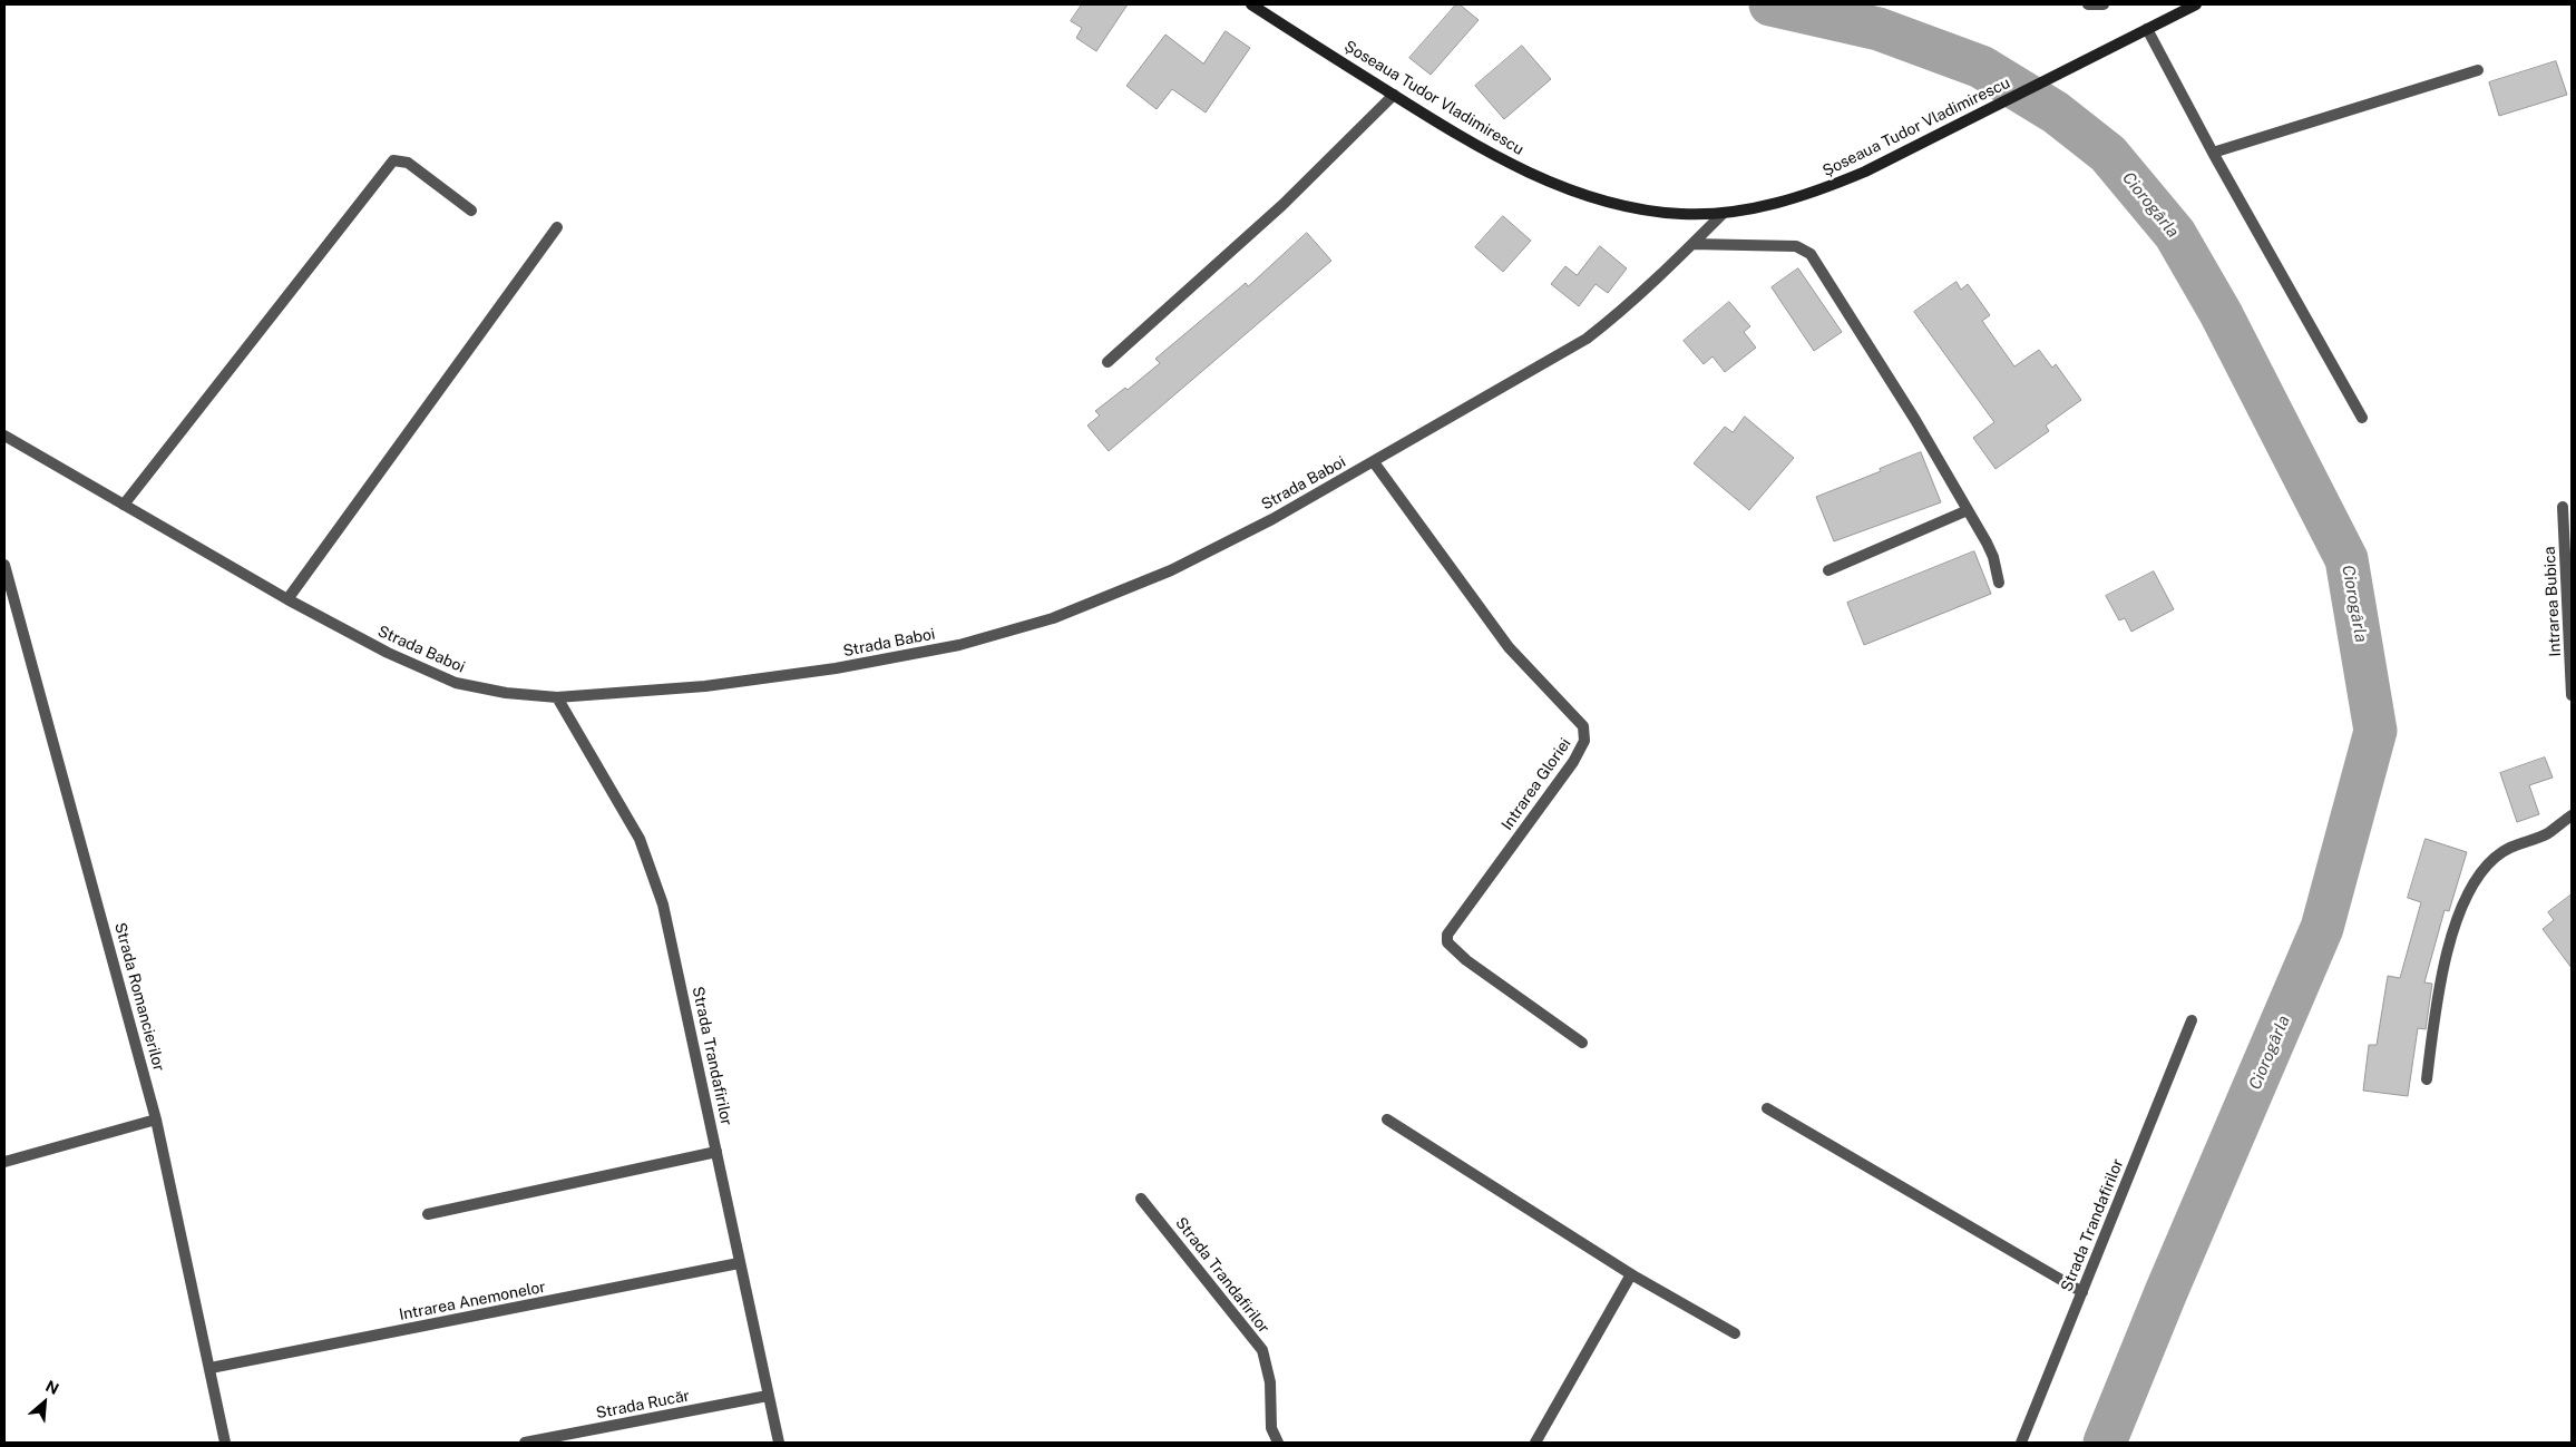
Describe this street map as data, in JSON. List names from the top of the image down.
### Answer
{
  "streets": {
    "main road": ["Șoseaua Tudor Vladimirescu"],
    "street": [
      "Strada Baboi",
      "Intrarea Bubica",
      "Intrarea Gloriei",
      "Strada Romancierilor",
      "Strada Trandafirilor",
      "Intrarea Anemonelor",
      "Strada Rucăr"
    ]
  },
  "crossings": [
    ["Șoseaua Tudor Vladimirescu", "Strada Baboi"],
    ["Strada Baboi", "Intrarea Gloriei"],
    ["Strada Baboi", "Strada Trandafirilor"],
    ["Strada Romancierilor", "Intrarea Anemonelor"],
    ["Strada Trandafirilor", "Intrarea Anemonelor"],
    ["Strada Trandafirilor", "Strada Rucăr"]
  ],
  "water": ["Ciorogârla"],
  "north": "top right"
}
